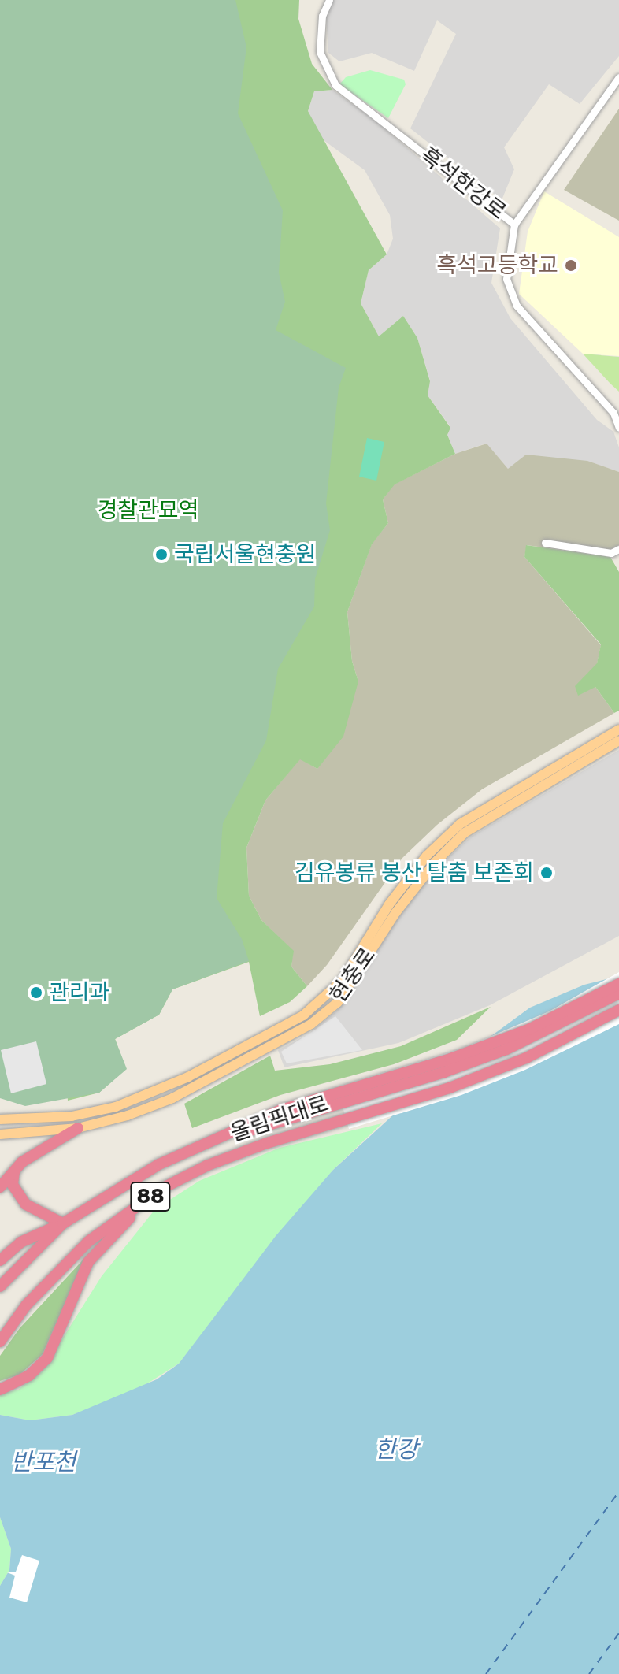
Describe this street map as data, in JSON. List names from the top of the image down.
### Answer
{
  "streets": {
    "highway": ["올림픽대로", "88"],
    "main road": ["현충로"],
    "street": ["흑석한강로"]
  },
  "water": ["한강", "반포천"],
  "parks": ["경찰관묘역"],
  "places": [
    "흑석고등학교",
    "국립서울현충원",
    "김유봉류 봉산 탈춤 보존회",
    "관리과"
  ]
}
